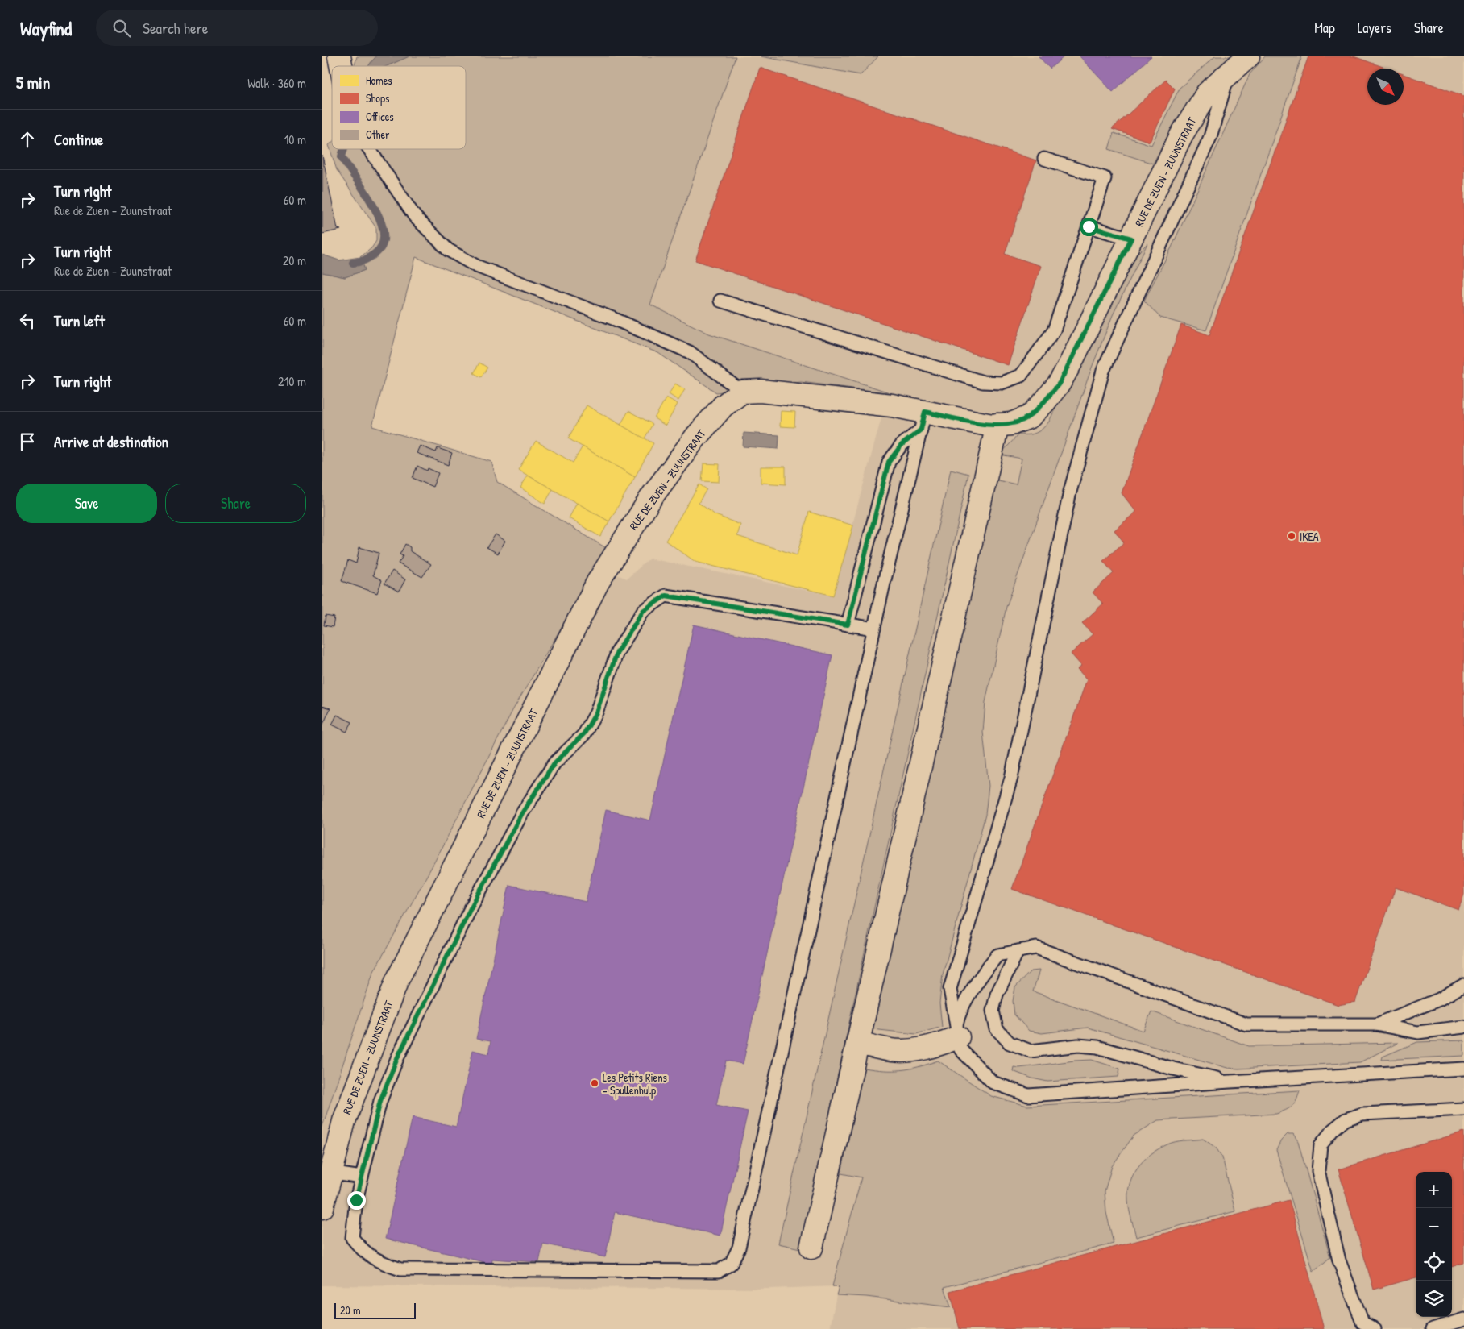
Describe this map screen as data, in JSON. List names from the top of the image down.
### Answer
{
  "streets": {
    "street": ["RUE DE ZUEN - ZUUNSTRAAT"]
  },
  "places": ["IKEA", "Les Petits Riens - Spullenhulp"],
  "legend": [
    "Homes",
    "Shops",
    "Offices",
    "Other"
  ],
  "scale_bar": "20 m",
  "north": "bottom right",
  "page": {
    "header": "Wayfind",
    "search": "Search here",
    "nav": ["Map", "Layers", "Share"],
    "heading": ["5 min", "Walk · 360 m"],
    "list": [
      ["Continue", "10 m"],
      ["Turn right", "Rue de Zuen - Zuunstraat", "60 m"],
      ["Turn right", "Rue de Zuen - Zuunstraat", "20 m"],
      ["Turn left", "60 m"],
      ["Turn right", "210 m"],
      "Arrive at destination"
    ],
    "buttons": ["Save", "Share"],
    "map_buttons": ["+", "−"],
    "scale": "20 m"
  }
}
